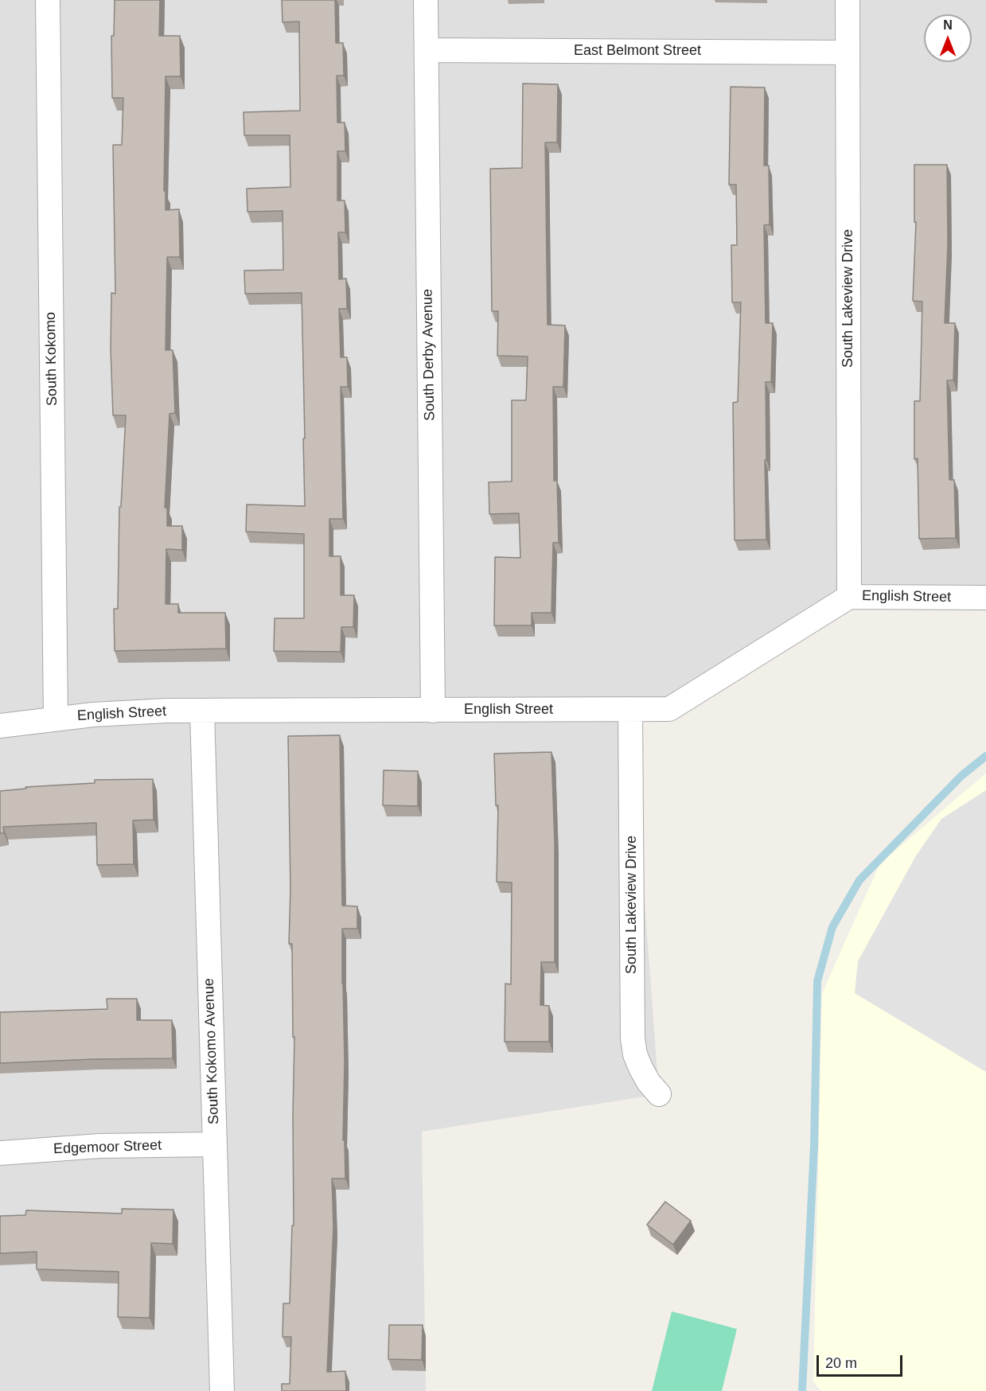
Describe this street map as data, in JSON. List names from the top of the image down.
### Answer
{
  "streets": {
    "street": [
      "East Belmont Street",
      "South Lakeview Drive",
      "South Derby Avenue",
      "South Kokomo",
      "English Street",
      "South Kokomo Avenue",
      "Edgemoor Street"
    ]
  },
  "crossings": [
    ["East Belmont Street", "South Lakeview Drive"],
    ["East Belmont Street", "South Derby Avenue"],
    ["South Lakeview Drive", "English Street"],
    ["South Derby Avenue", "English Street"],
    ["South Kokomo", "English Street"],
    ["English Street", "South Kokomo Avenue"],
    ["South Kokomo Avenue", "Edgemoor Street"]
  ],
  "scale_bar": "20 m",
  "north": "top"
}
